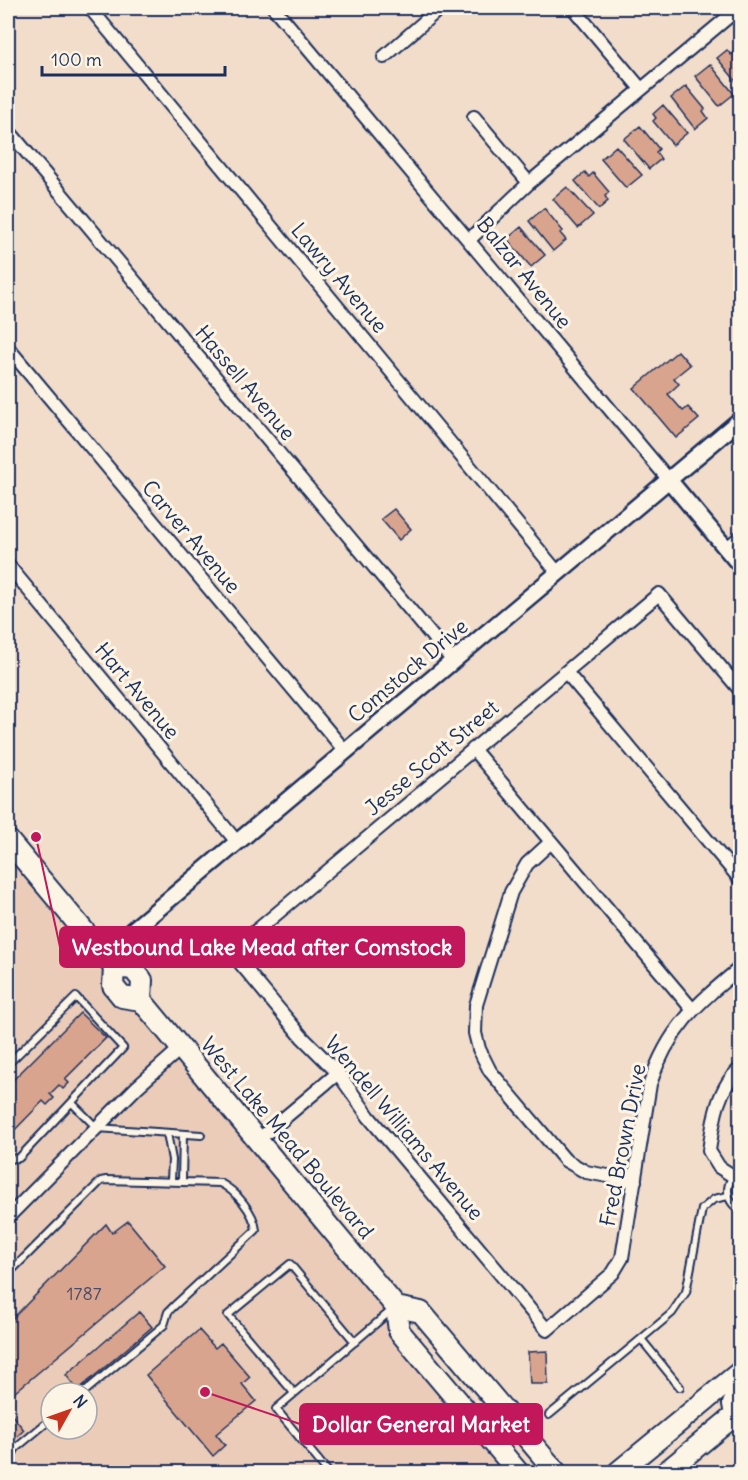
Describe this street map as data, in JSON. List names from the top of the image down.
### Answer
{
  "streets": {
    "main road": ["West Lake Mead Boulevard"],
    "street": [
      "Balzar Avenue",
      "Lawry Avenue",
      "Hassell Avenue",
      "Carver Avenue",
      "Comstock Drive",
      "Hart Avenue",
      "Jesse Scott Street",
      "Wendell Williams Avenue",
      "Fred Brown Drive"
    ]
  },
  "crossings": [
    ["Balzar Avenue", "Comstock Drive"],
    ["Lawry Avenue", "Comstock Drive"],
    ["Hassell Avenue", "Comstock Drive"],
    ["Carver Avenue", "Comstock Drive"],
    ["Comstock Drive", "Hart Avenue"],
    ["Comstock Drive", "West Lake Mead Boulevard"],
    ["Jesse Scott Street", "Wendell Williams Avenue"],
    ["Wendell Williams Avenue", "Fred Brown Drive"]
  ],
  "places": ["Westbound Lake Mead after Comstock", "Dollar General Market"],
  "house_numbers": ["1787"],
  "scale_bar": "100 m",
  "north": "top right"
}
